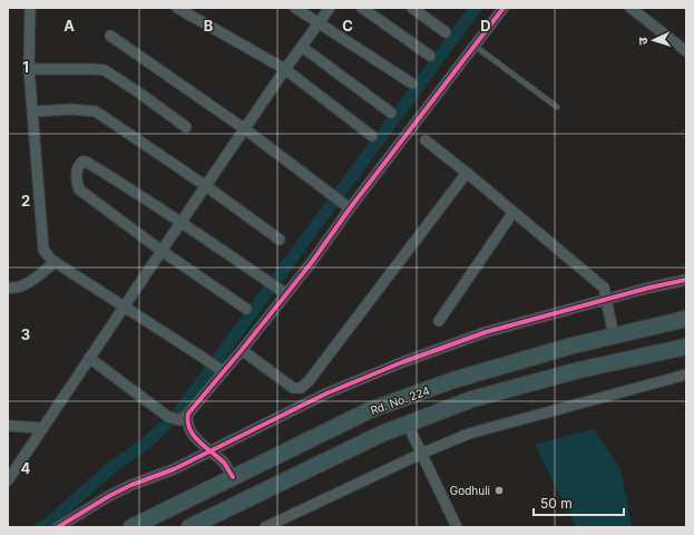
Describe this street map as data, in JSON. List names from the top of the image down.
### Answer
{
  "streets": {
    "main road": ["Rd. No. 224"]
  },
  "places": ["Godhuli"],
  "scale_bar": "50 m",
  "north": "left",
  "grid": {
    "columns": [
      "A",
      "B",
      "C",
      "D"
    ],
    "rows": [
      "1",
      "2",
      "3",
      "4"
    ]
  }
}
